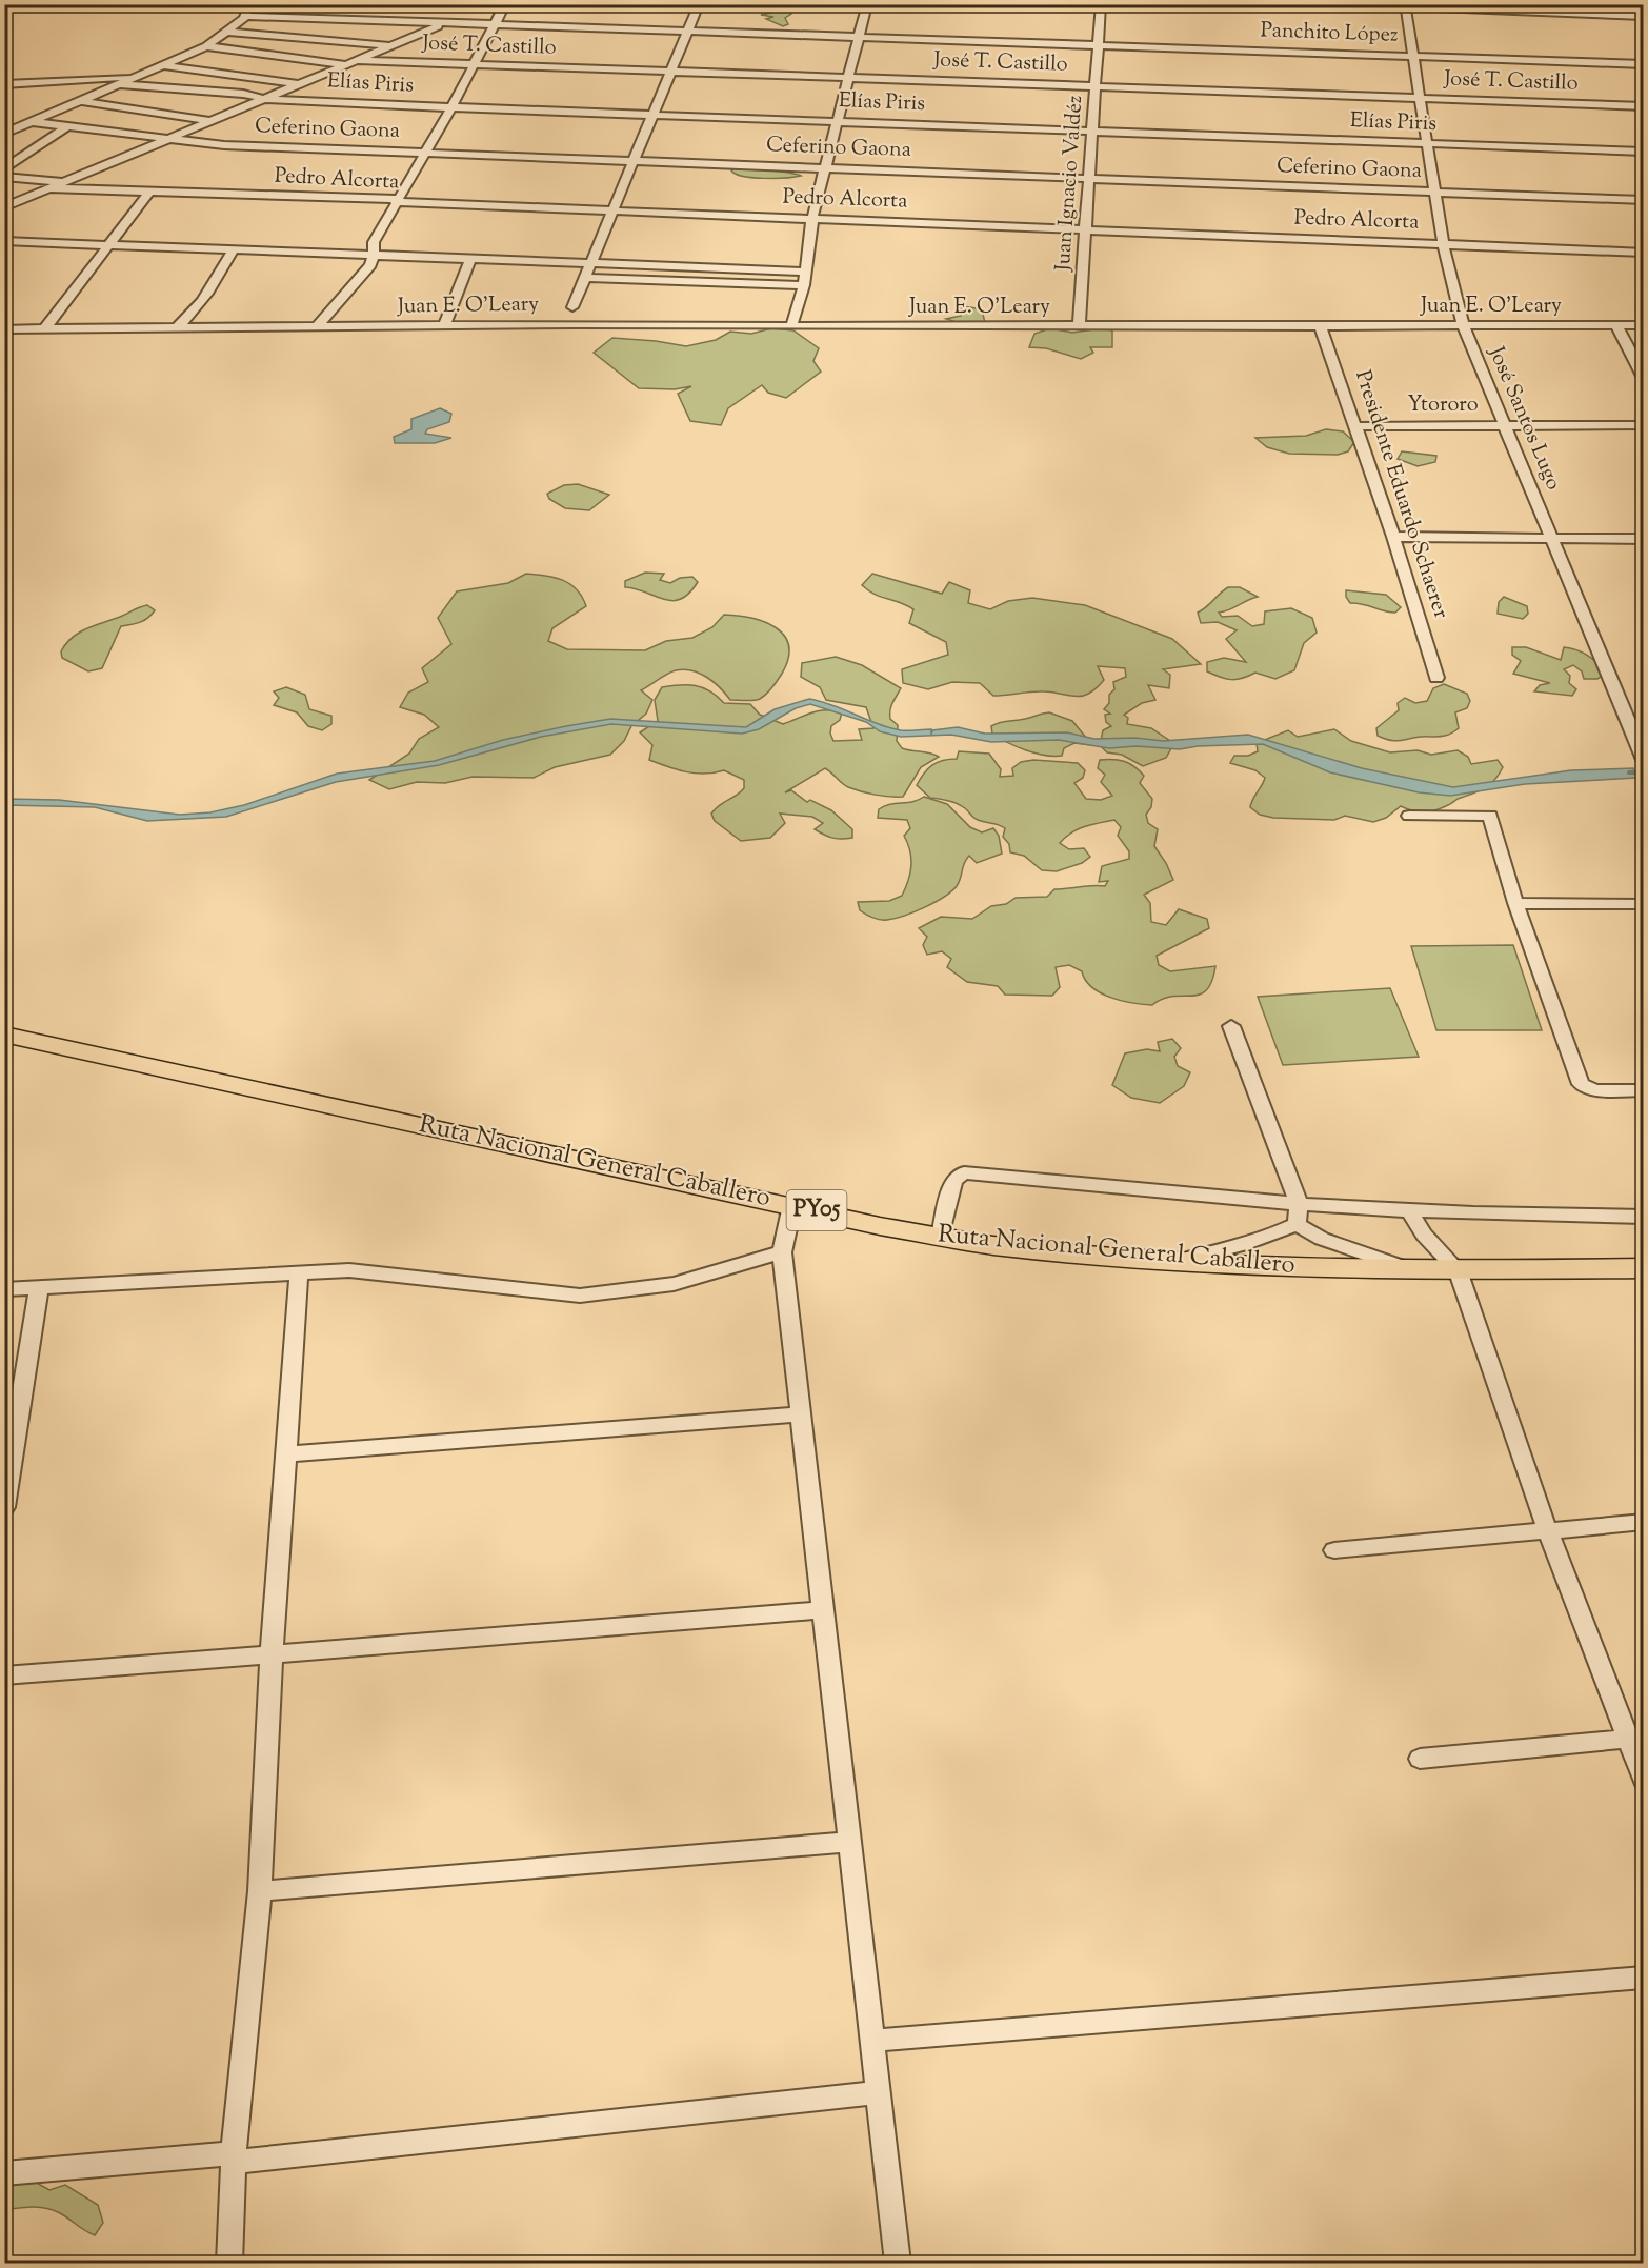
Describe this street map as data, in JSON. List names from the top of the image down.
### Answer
{
  "streets": {
    "highway": ["Ruta Nacional General Caballero", "PY05"],
    "street": [
      "Panchito López",
      "José T. Castillo",
      "Elías Piris",
      "Ceferino Gaona",
      "Pedro Alcorta",
      "Juan Ignacio Valdéz",
      "Juan E. O'Leary",
      "Ytororo",
      "José Santos Lugo",
      "Presidente Eduardo Schaerer"
    ]
  },
  "crossings": [
    ["Panchito López", "Juan Ignacio Valdéz"],
    ["Panchito López", "José Santos Lugo"],
    ["José T. Castillo", "Juan Ignacio Valdéz"],
    ["José T. Castillo", "José Santos Lugo"],
    ["Elías Piris", "Juan Ignacio Valdéz"],
    ["Elías Piris", "José Santos Lugo"],
    ["Ceferino Gaona", "Juan Ignacio Valdéz"],
    ["Ceferino Gaona", "José Santos Lugo"],
    ["Pedro Alcorta", "Juan Ignacio Valdéz"],
    ["Pedro Alcorta", "José Santos Lugo"],
    ["Juan Ignacio Valdéz", "Juan E. O'Leary"],
    ["Juan E. O'Leary", "José Santos Lugo"],
    ["Juan E. O'Leary", "Presidente Eduardo Schaerer"],
    ["Ytororo", "José Santos Lugo"],
    ["Ytororo", "Presidente Eduardo Schaerer"]
  ]
}
